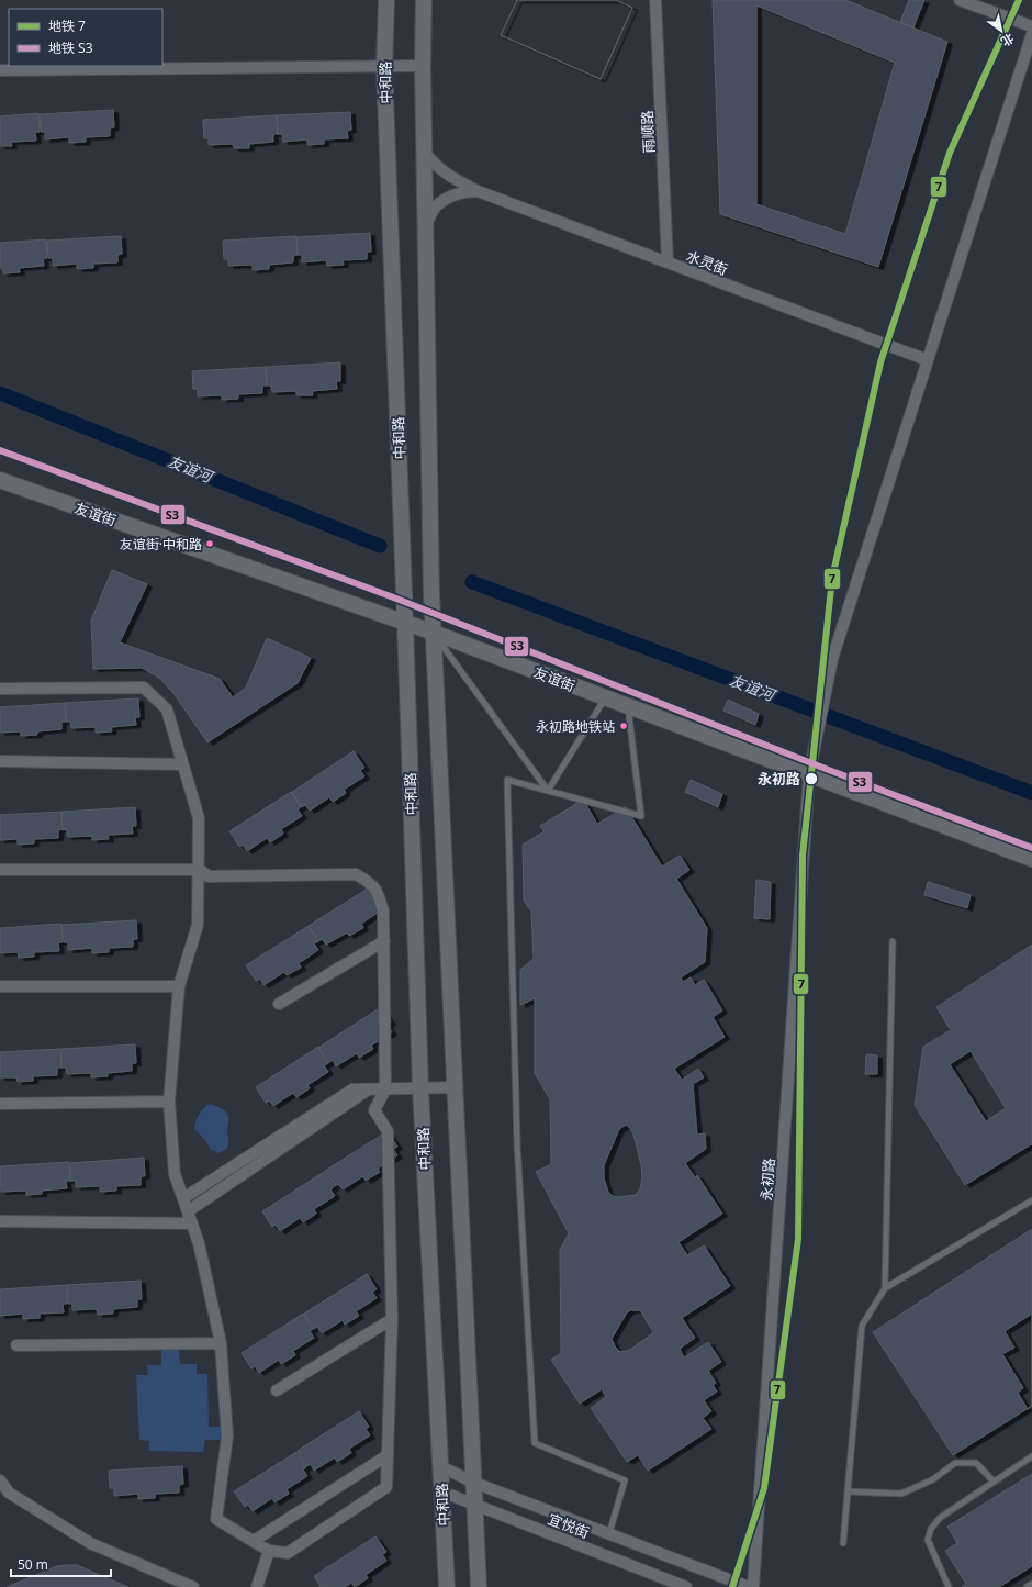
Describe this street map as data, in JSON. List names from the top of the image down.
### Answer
{
  "streets": {
    "main road": ["中和路", "友谊街"],
    "street": [
      "雨顺路",
      "水灵街",
      "永初路",
      "宜悦街"
    ]
  },
  "crossings": [
    ["中和路", "友谊街"],
    ["中和路", "宜悦街"],
    ["雨顺路", "水灵街"],
    ["水灵街", "永初路"],
    ["友谊街", "永初路"]
  ],
  "water": ["友谊河"],
  "places": ["友谊街·中和路", "永初路地铁站", "永初路"],
  "lines": ["metro line 7", "metro line S3"],
  "legend": ["地铁 7", "地铁 S3"],
  "scale_bar": "50 m",
  "north": "bottom right"
}
